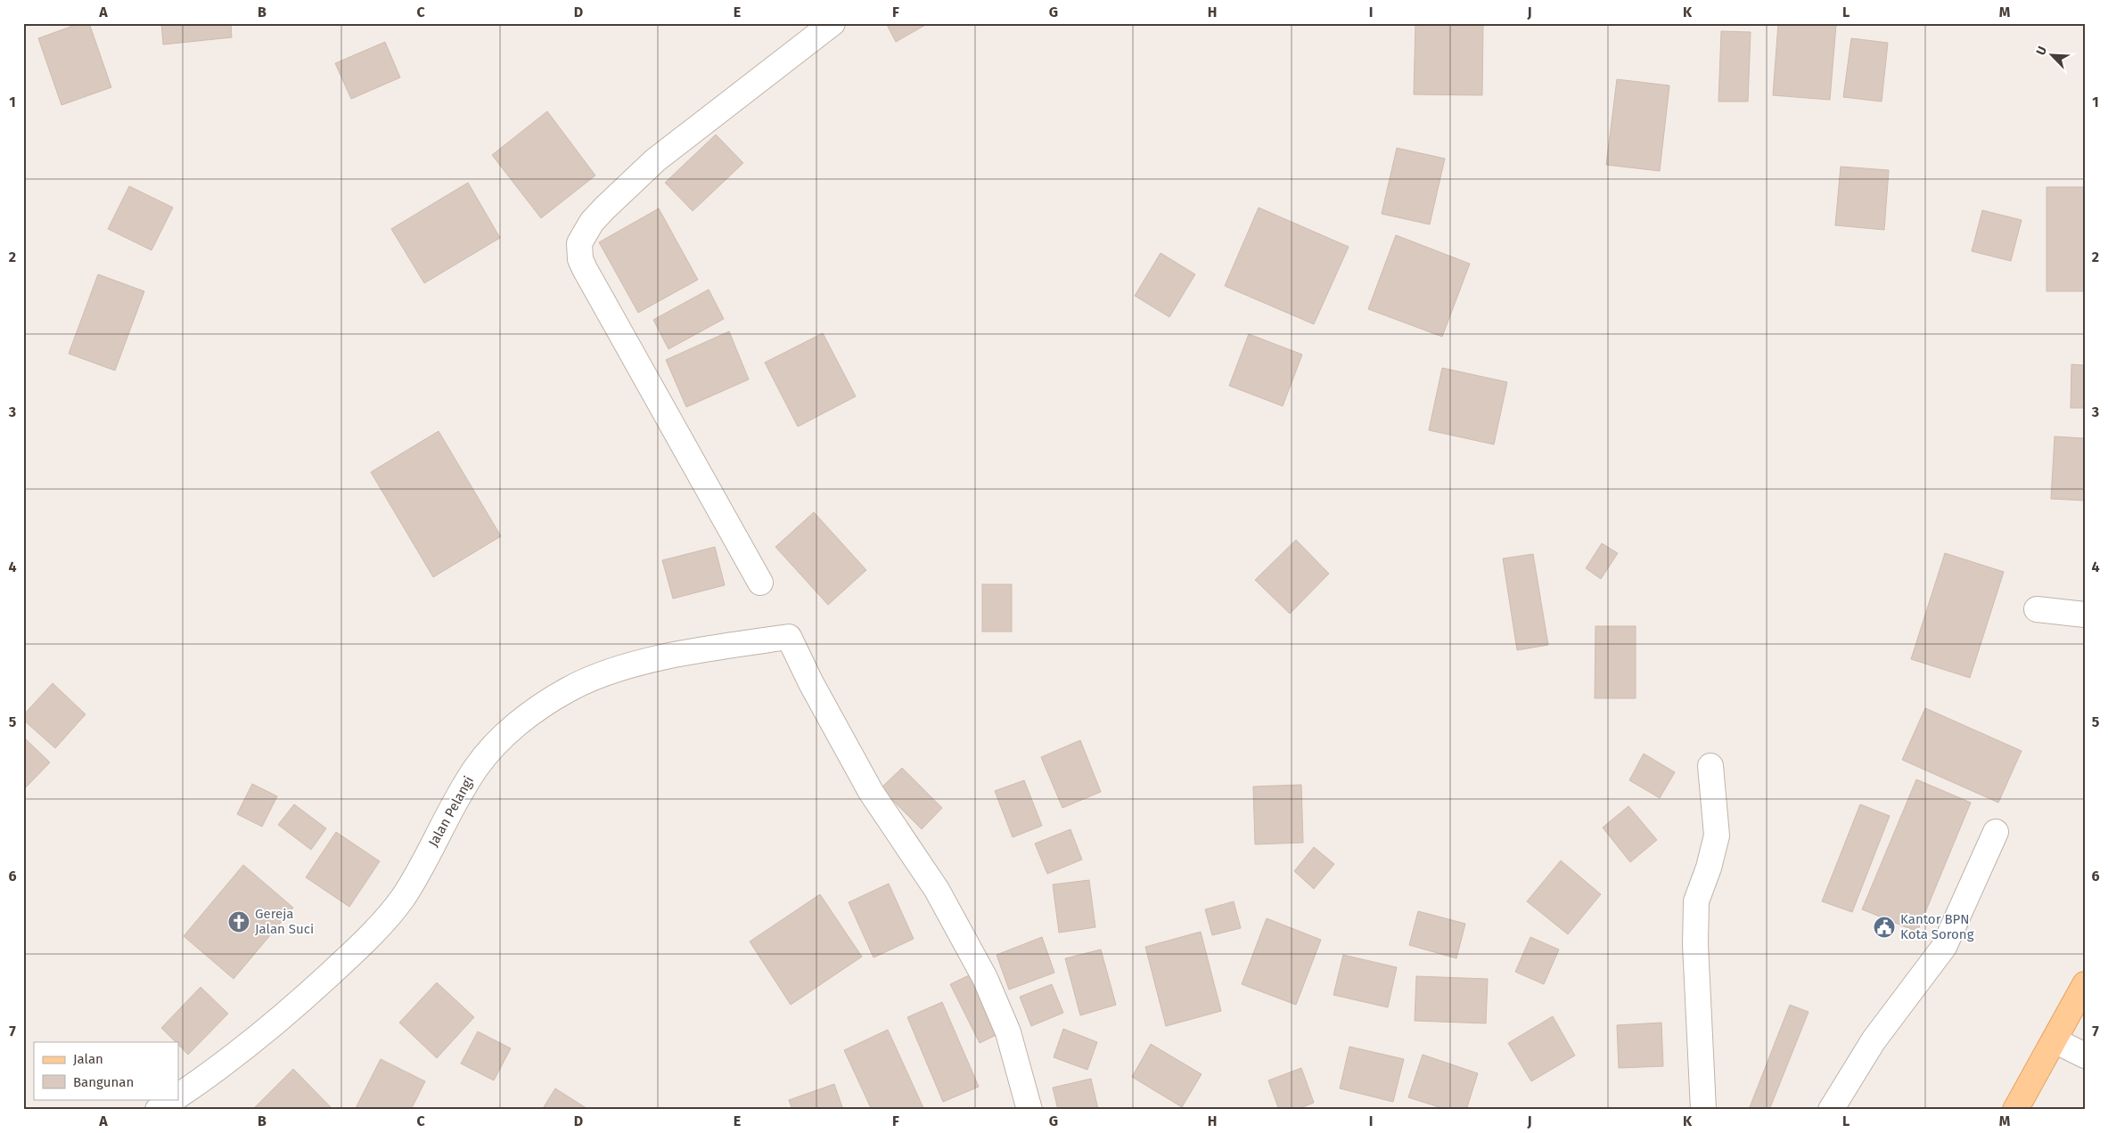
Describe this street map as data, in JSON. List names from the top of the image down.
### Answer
{
  "streets": {
    "street": ["Jalan Pelangi"]
  },
  "places": {
    "church": ["Gereja Jalan Suci"],
    "public building": ["Kantor BPN Kota Sorong"]
  },
  "legend": ["Jalan", "Bangunan"],
  "north": "top left",
  "grid": {
    "columns": [
      "A",
      "B",
      "C",
      "D",
      "E",
      "F",
      "G",
      "H",
      "I",
      "J",
      "K",
      "L",
      "M"
    ],
    "rows": [
      "1",
      "2",
      "3",
      "4",
      "5",
      "6",
      "7"
    ]
  }
}
